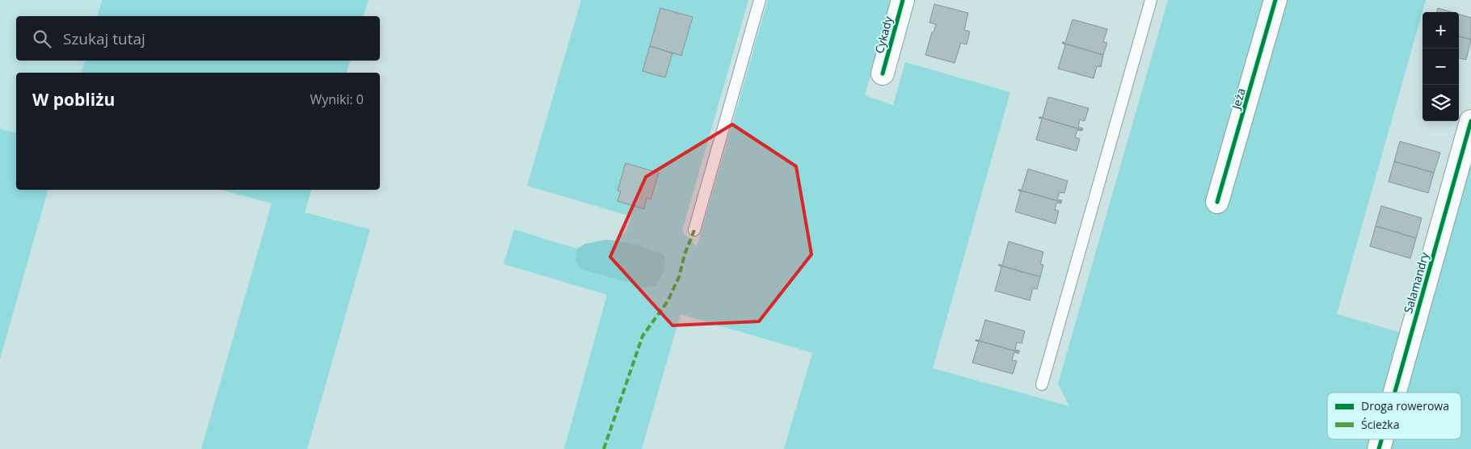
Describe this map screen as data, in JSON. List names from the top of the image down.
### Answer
{
  "streets": {
    "street": ["Cykady", "Jeża", "Salamandry"]
  },
  "legend": ["Droga rowerowa", "Ścieżka"],
  "page": {
    "map_buttons": ["+", "−"],
    "search": "Szukaj tutaj",
    "heading": ["W pobliżu", "Wyniki: 0"]
  }
}
